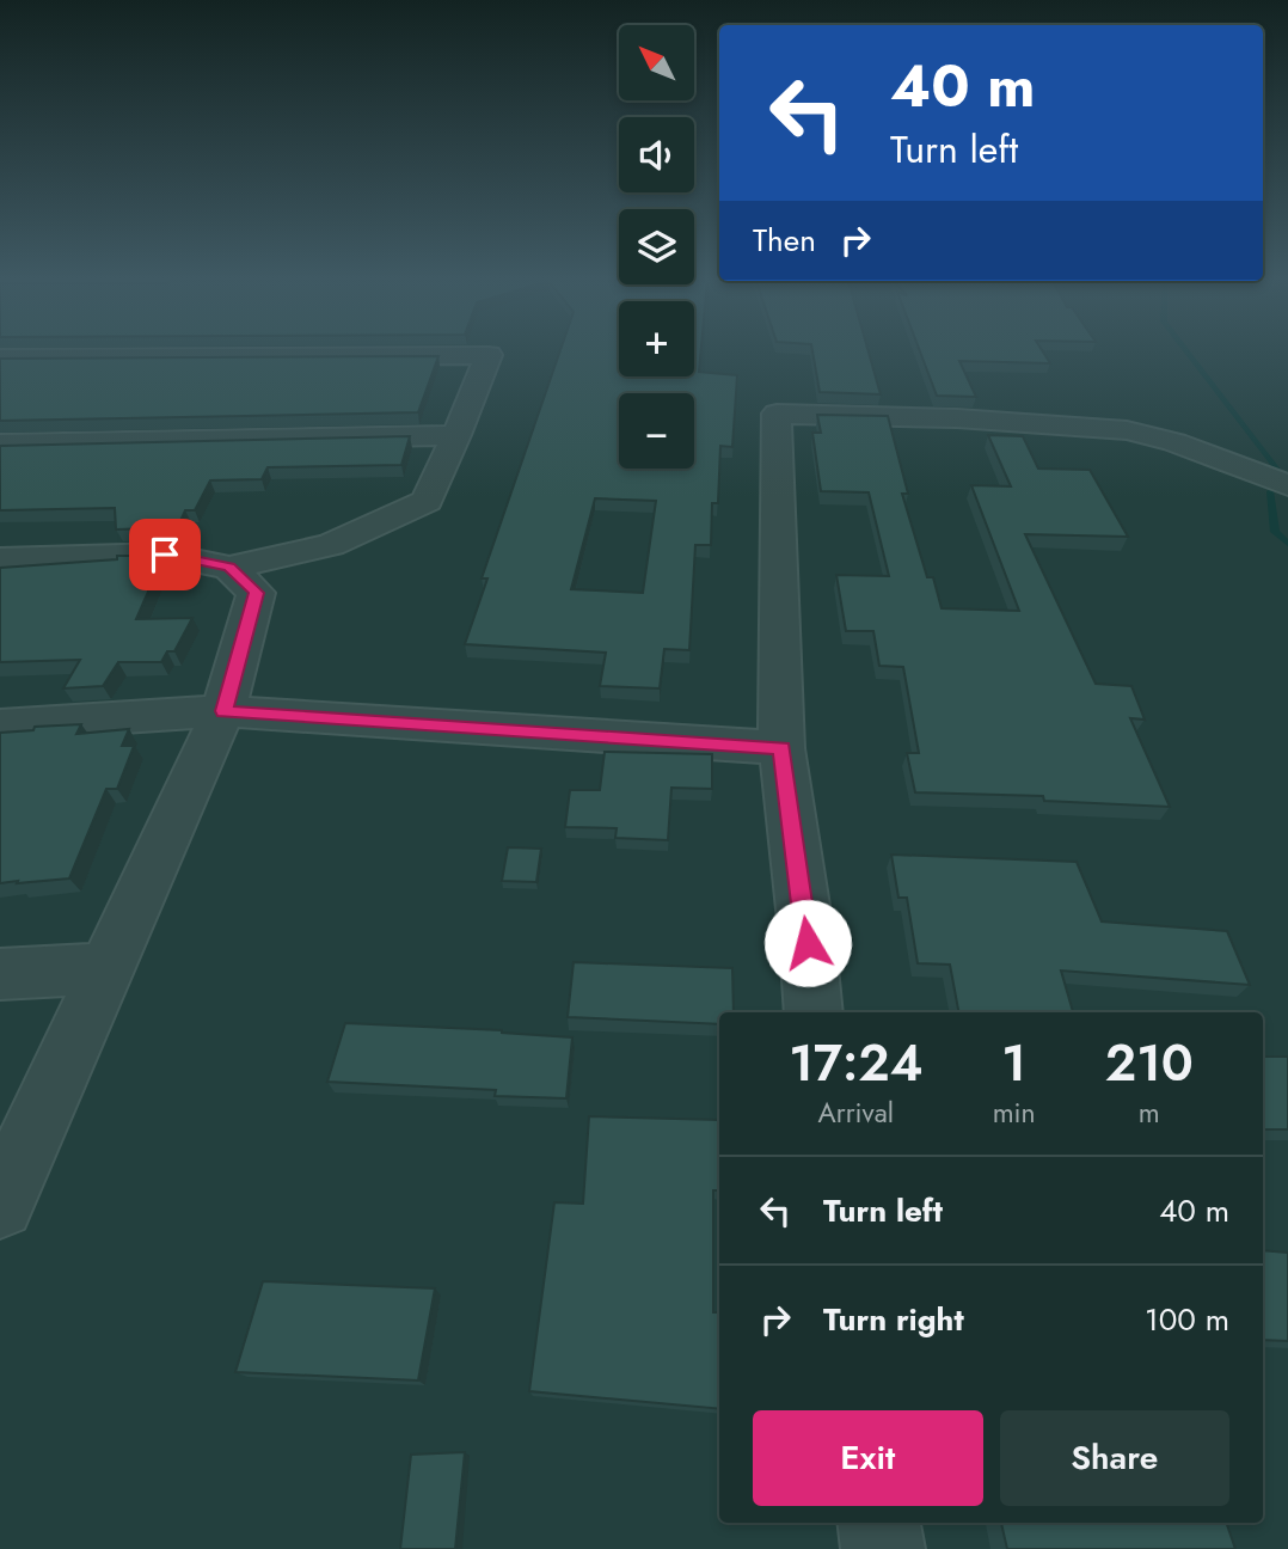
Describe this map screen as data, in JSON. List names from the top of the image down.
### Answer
{
  "north": "top left",
  "page": {
    "map_buttons": ["+", "−"],
    "turn": ["40 m", "Turn left"],
    "then": "Then",
    "eta": [
      "17:24",
      "Arrival",
      "1",
      "min",
      "210",
      "m"
    ],
    "list": [
      {
        "name": "Turn left",
        "value": "40 m"
      },
      {
        "name": "Turn right",
        "value": "100 m"
      }
    ],
    "buttons": ["Exit", "Share"]
  }
}
